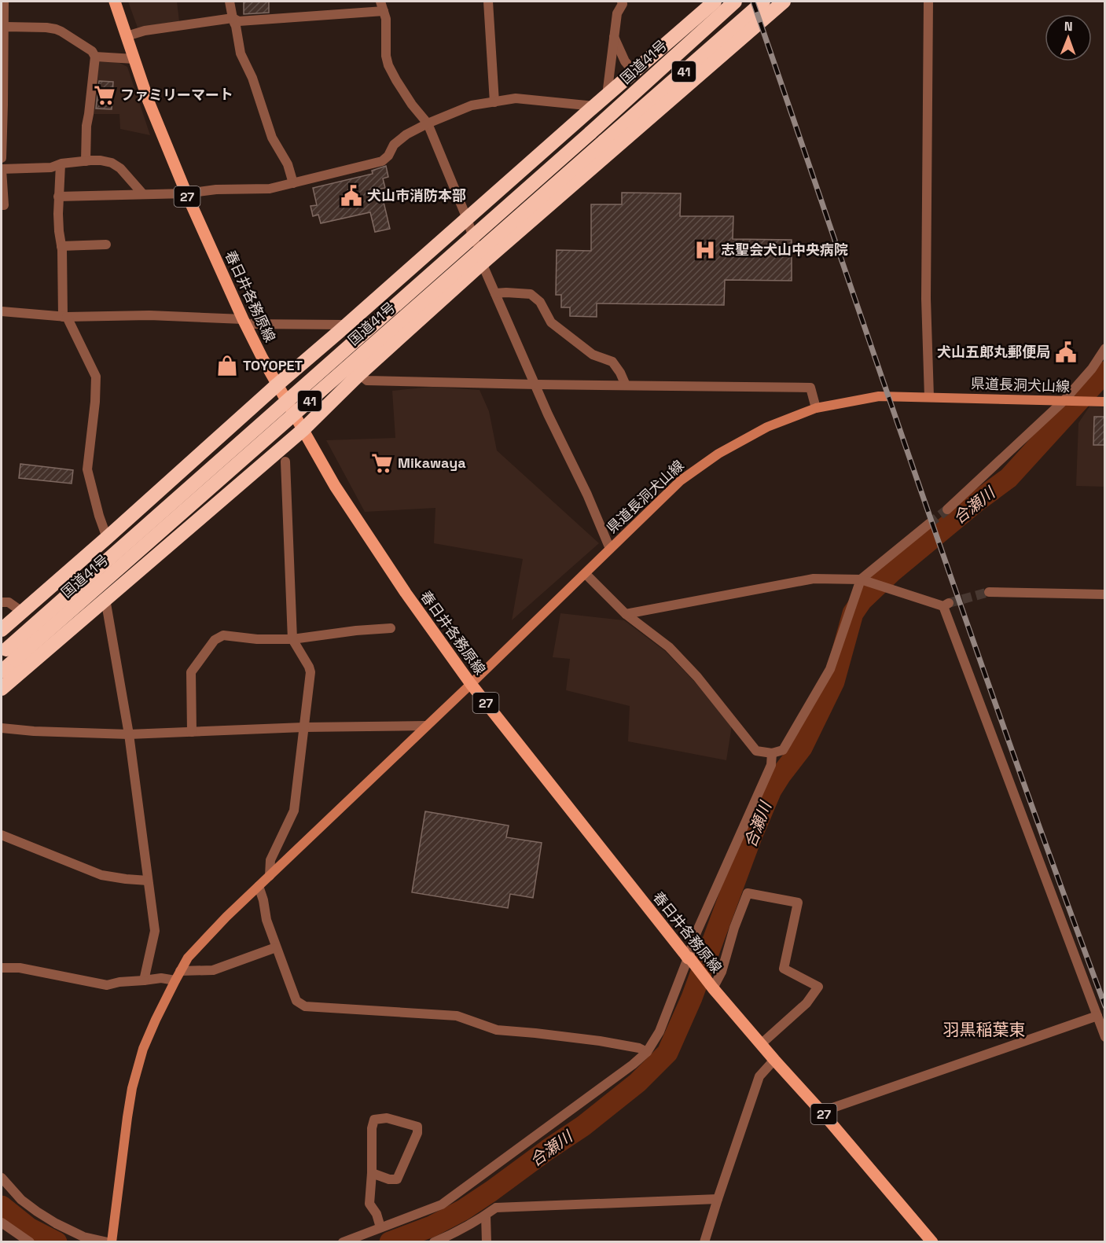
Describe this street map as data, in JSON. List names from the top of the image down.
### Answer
{
  "streets": {
    "highway": ["国道41号", "41"],
    "main road": ["27", "春日井各務原線", "県道長洞犬山線"]
  },
  "crossings": [
    ["春日井各務原線", "県道長洞犬山線"]
  ],
  "districts": ["羽黒稲葉東"],
  "water": ["合瀬川"],
  "places": {
    "supermarket": ["ファミリーマート", "Mikawaya"],
    "public building": ["犬山市消防本部", "犬山五郎丸郵便局"],
    "hospital": ["志聖会犬山中央病院"],
    "shop": ["TOYOPET"]
  },
  "north": "top"
}
